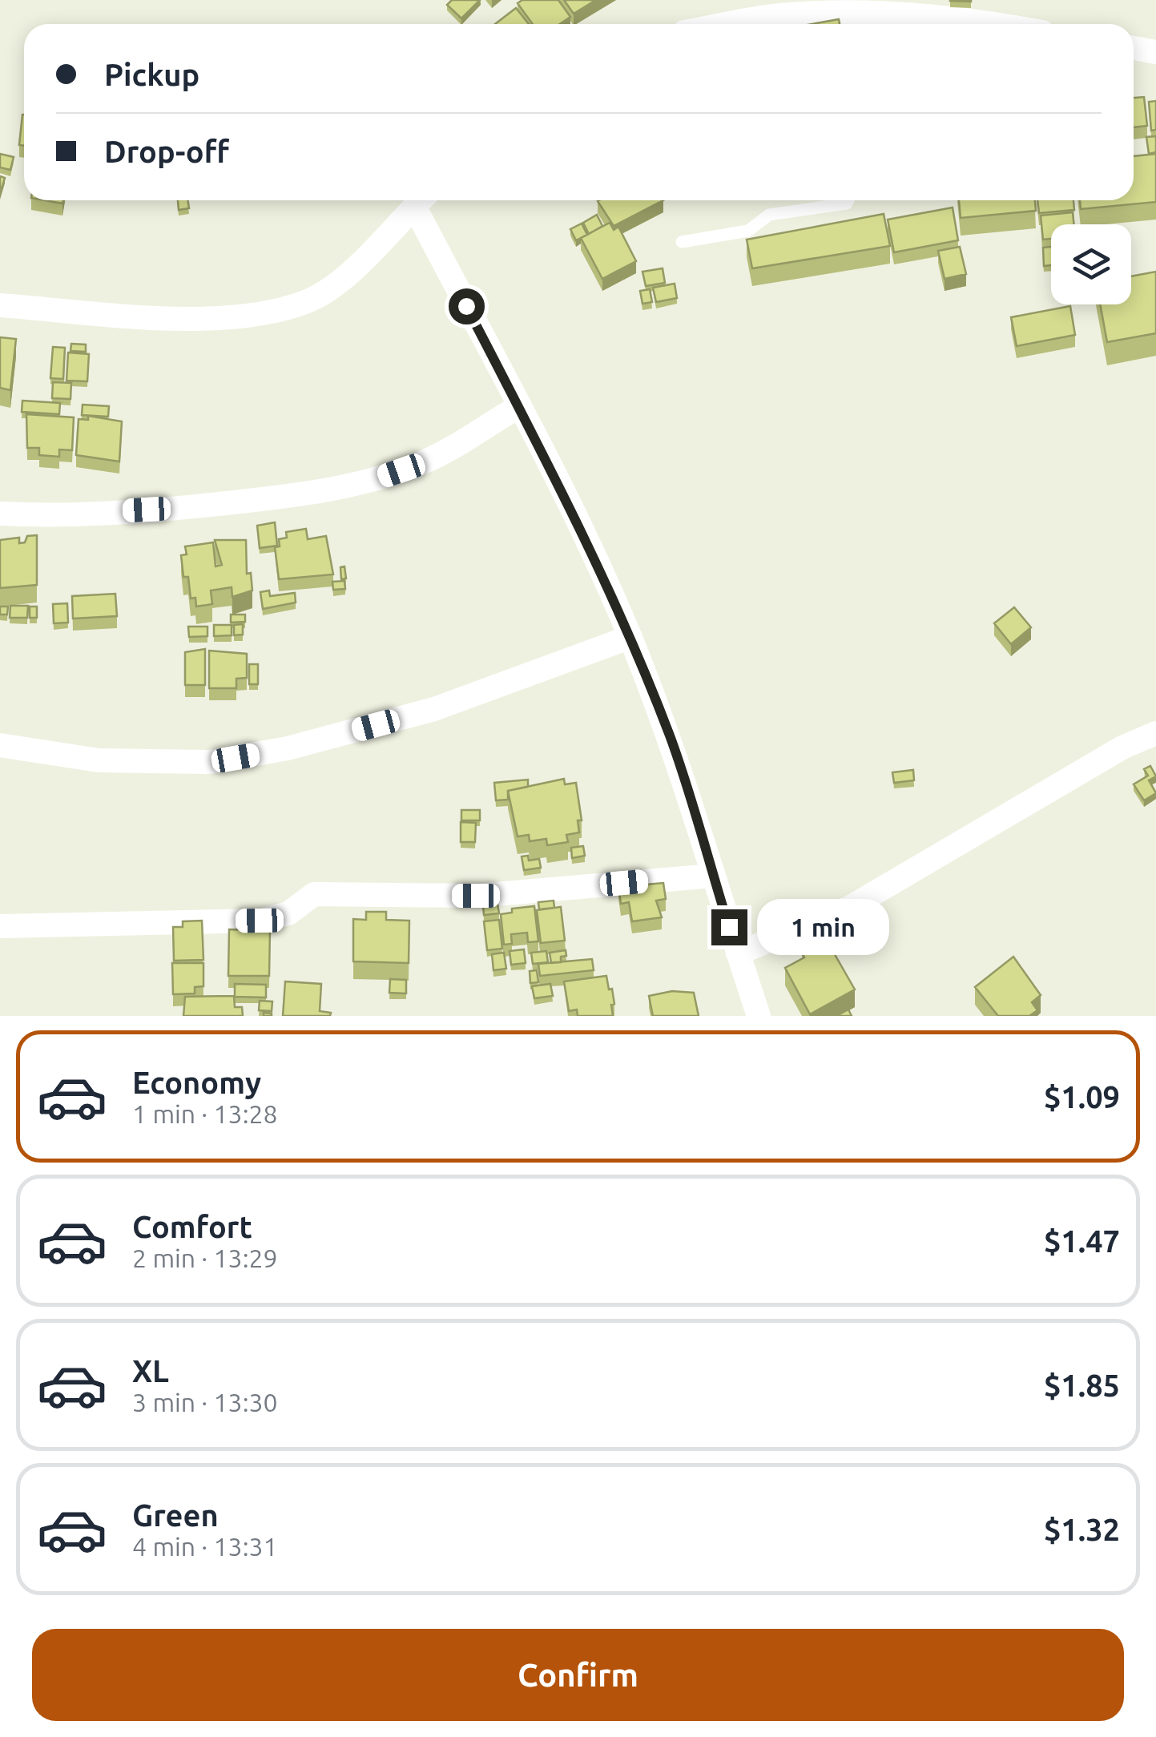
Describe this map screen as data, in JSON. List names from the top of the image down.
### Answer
{
  "page": {
    "banner": ["Pickup", "Drop-off"],
    "bubble": "1 min",
    "list": [
      {
        "name": "Economy",
        "note": "1 min · 13:28",
        "value": "$1.09"
      },
      {
        "name": "Comfort",
        "note": "2 min · 13:29",
        "value": "$1.47"
      },
      {
        "name": "XL",
        "note": "3 min · 13:30",
        "value": "$1.85"
      },
      {
        "name": "Green",
        "note": "4 min · 13:31",
        "value": "$1.32"
      }
    ],
    "buttons": "Confirm"
  }
}
